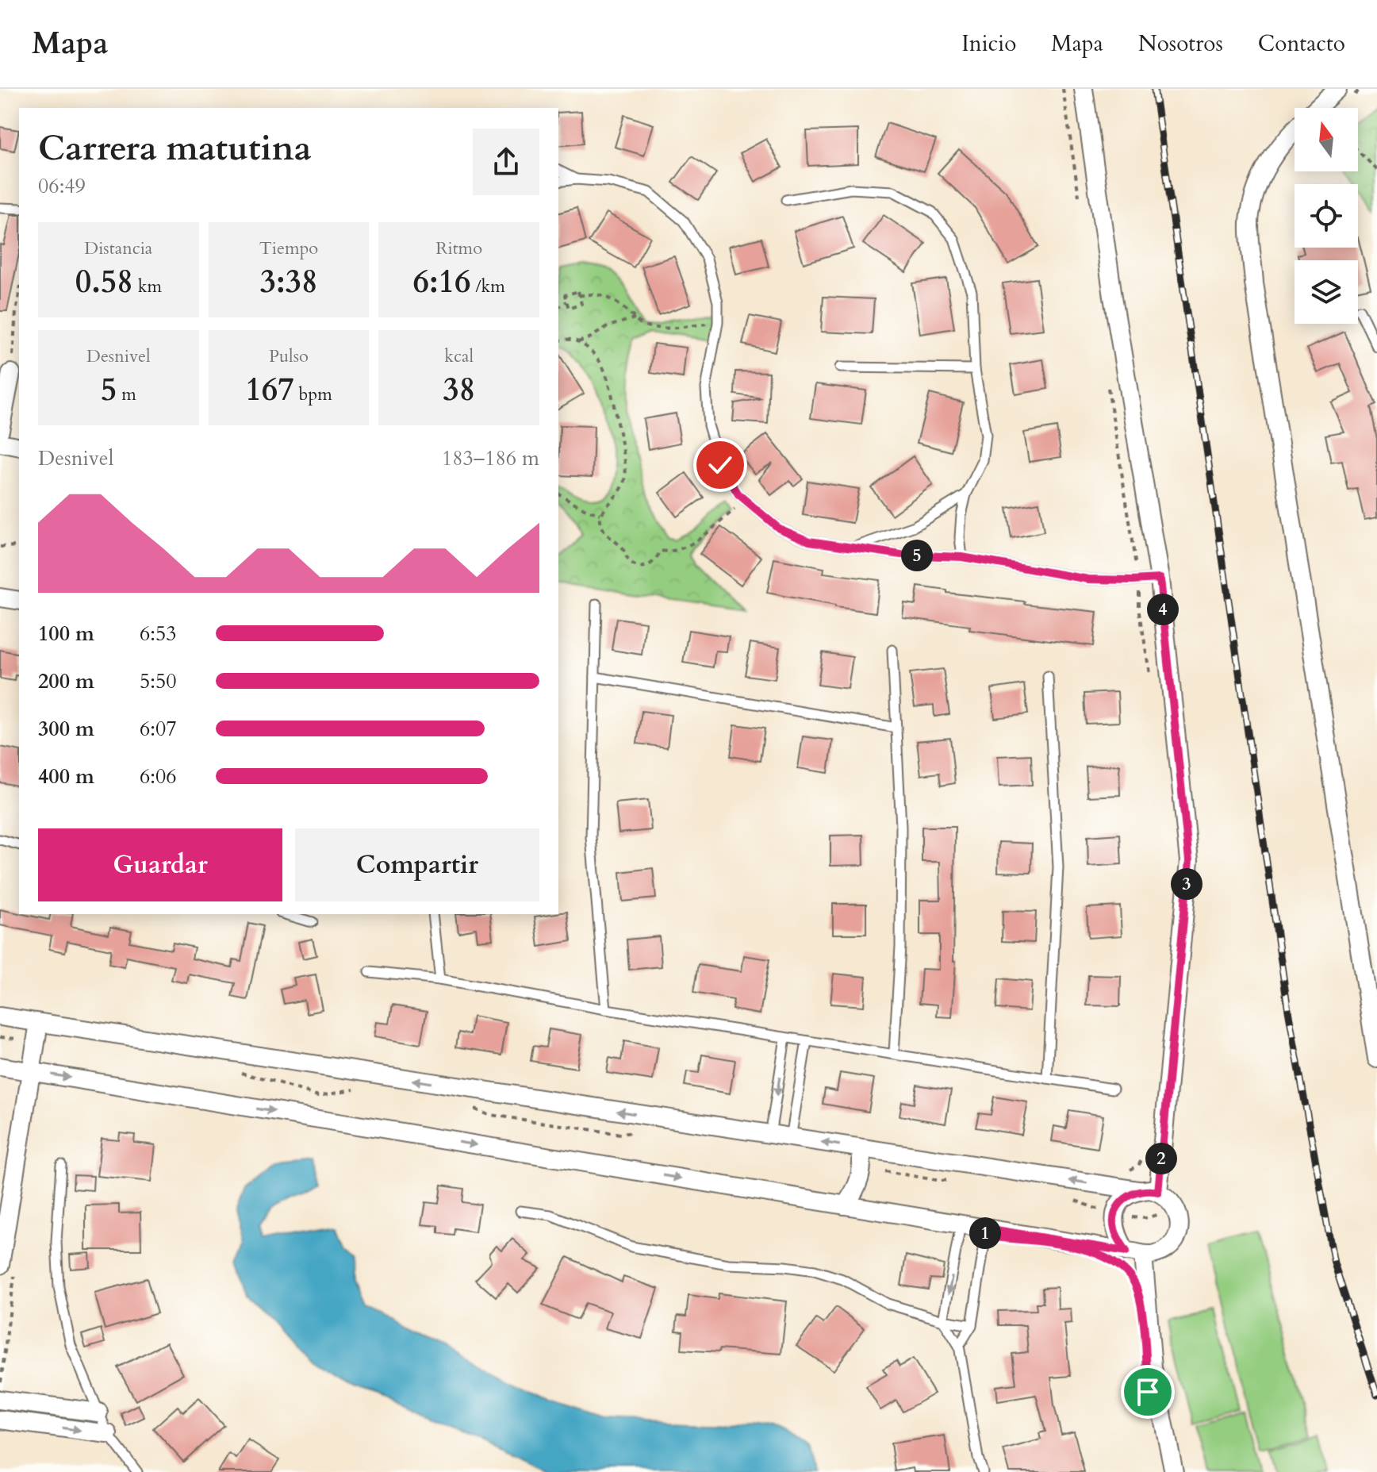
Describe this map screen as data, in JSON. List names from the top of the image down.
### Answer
{
  "north": "top",
  "page": {
    "header": "Mapa",
    "nav": [
      "Inicio",
      "Mapa",
      "Nosotros",
      "Contacto"
    ],
    "heading": ["Carrera matutina", "06:49"],
    "stats": [
      ["Distancia", "0.58 km"],
      ["Tiempo", "3:38"],
      ["Ritmo", "6:16 /km"],
      ["Desnivel", "5 m"],
      ["Pulso", "167 bpm"],
      ["kcal", "38"]
    ],
    "chart": ["Desnivel", "183–186 m"],
    "pins": [
      "5",
      "4",
      "3",
      "2",
      "1"
    ],
    "list": [
      {
        "name": "100 m",
        "note": "6:53"
      },
      {
        "name": "200 m",
        "note": "5:50"
      },
      {
        "name": "300 m",
        "note": "6:07"
      },
      {
        "name": "400 m",
        "note": "6:06"
      }
    ],
    "buttons": ["Guardar", "Compartir"]
  }
}
